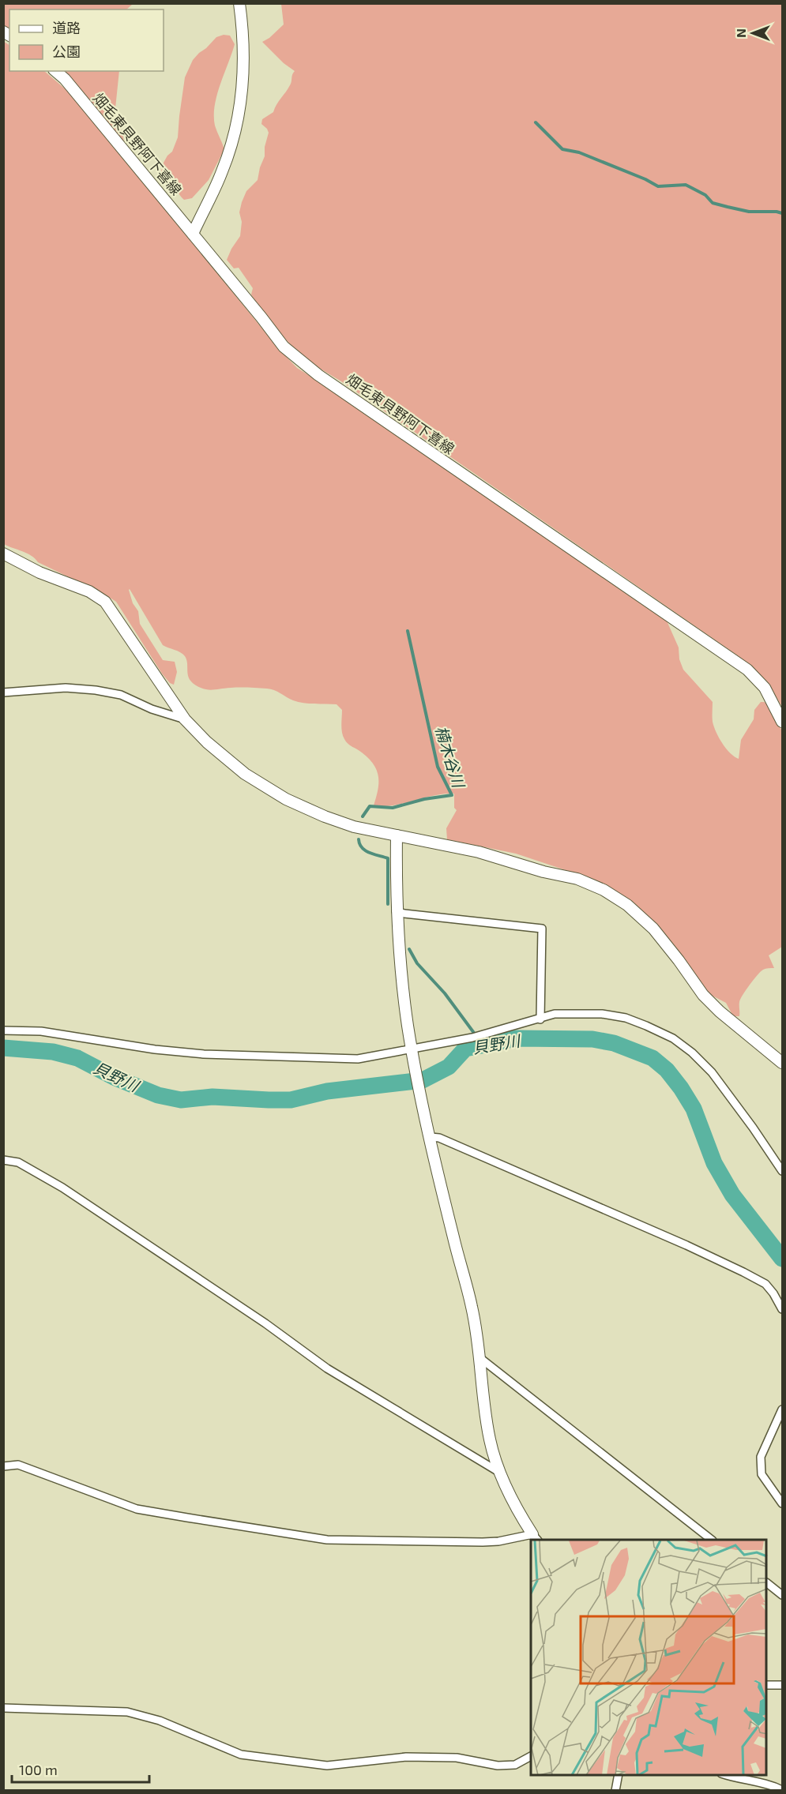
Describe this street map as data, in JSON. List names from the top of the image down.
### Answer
{
  "streets": {
    "street": ["畑毛東貝野阿下喜線"]
  },
  "water": ["楠木谷川", "貝野川"],
  "legend": ["道路", "公園"],
  "scale_bar": "100 m",
  "north": "left"
}
